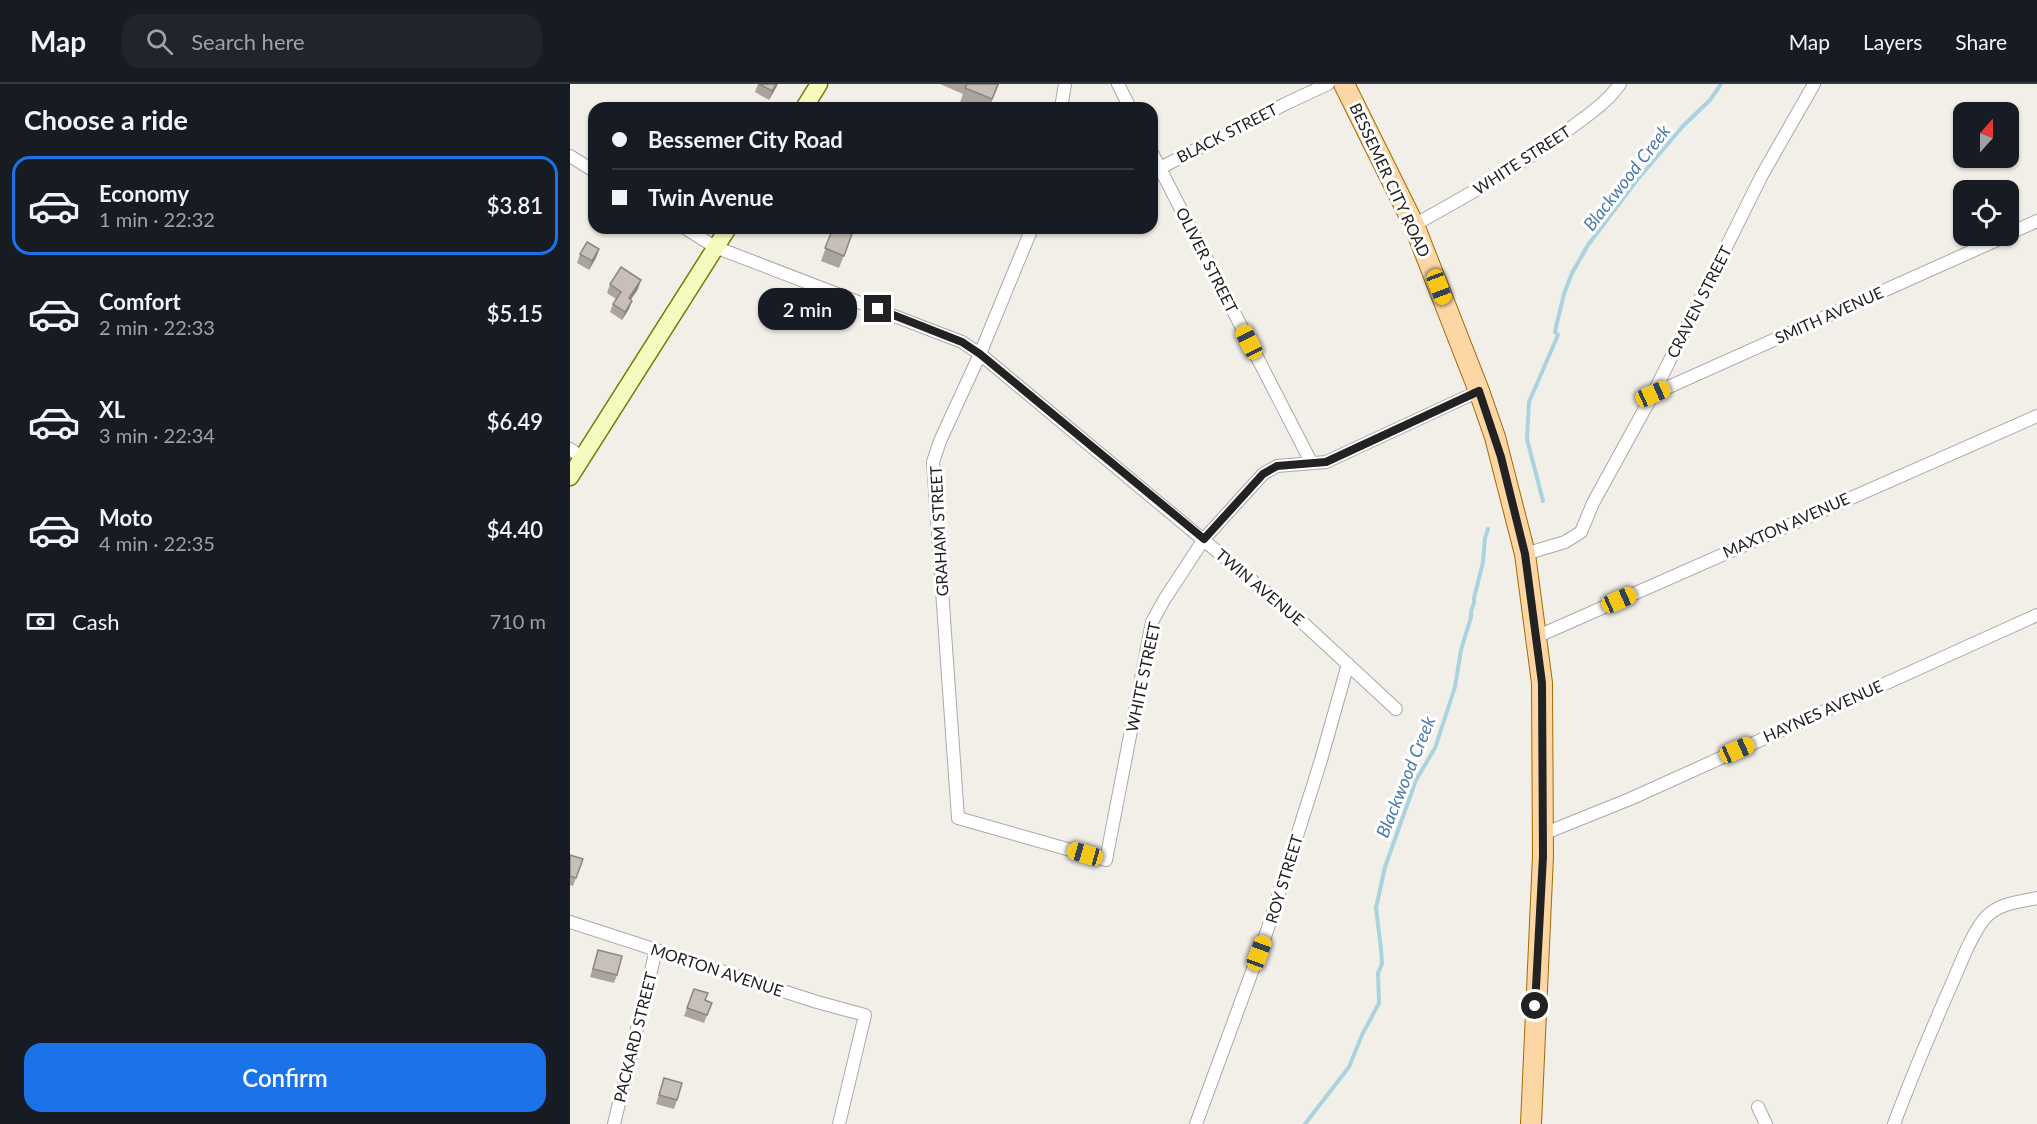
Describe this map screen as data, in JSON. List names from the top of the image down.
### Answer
{
  "streets": {
    "main road": ["BESSEMER CITY ROAD"],
    "street": [
      "BLACK STREET",
      "WHITE STREET",
      "OLIVER STREET",
      "CRAVEN STREET",
      "SMITH AVENUE",
      "MAXTON AVENUE",
      "GRAHAM STREET",
      "TWIN AVENUE",
      "HAYNES AVENUE",
      "ROY STREET",
      "MORTON AVENUE",
      "PACKARD STREET"
    ]
  },
  "crossings": [
    ["BLACK STREET", "OLIVER STREET"],
    ["WHITE STREET", "BESSEMER CITY ROAD"],
    ["WHITE STREET", "OLIVER STREET"],
    ["WHITE STREET", "GRAHAM STREET"],
    ["WHITE STREET", "TWIN AVENUE"],
    ["BESSEMER CITY ROAD", "CRAVEN STREET"],
    ["BESSEMER CITY ROAD", "MAXTON AVENUE"],
    ["BESSEMER CITY ROAD", "HAYNES AVENUE"],
    ["CRAVEN STREET", "SMITH AVENUE"],
    ["GRAHAM STREET", "TWIN AVENUE"],
    ["TWIN AVENUE", "ROY STREET"],
    ["MORTON AVENUE", "PACKARD STREET"]
  ],
  "water": ["Blackwood Creek"],
  "north": "top",
  "page": {
    "header": "Map",
    "search": "Search here",
    "nav": ["Map", "Layers", "Share"],
    "heading": "Choose a ride",
    "banner": ["Bessemer City Road", "Twin Avenue"],
    "list": [
      {
        "name": "Economy",
        "note": "1 min · 22:32",
        "value": "$3.81"
      },
      {
        "name": "Comfort",
        "note": "2 min · 22:33",
        "value": "$5.15"
      },
      {
        "name": "XL",
        "note": "3 min · 22:34",
        "value": "$6.49"
      },
      {
        "name": "Moto",
        "note": "4 min · 22:35",
        "value": "$4.40"
      }
    ],
    "bubble": "2 min",
    "pay": ["Cash", "710 m"],
    "buttons": "Confirm"
  }
}
